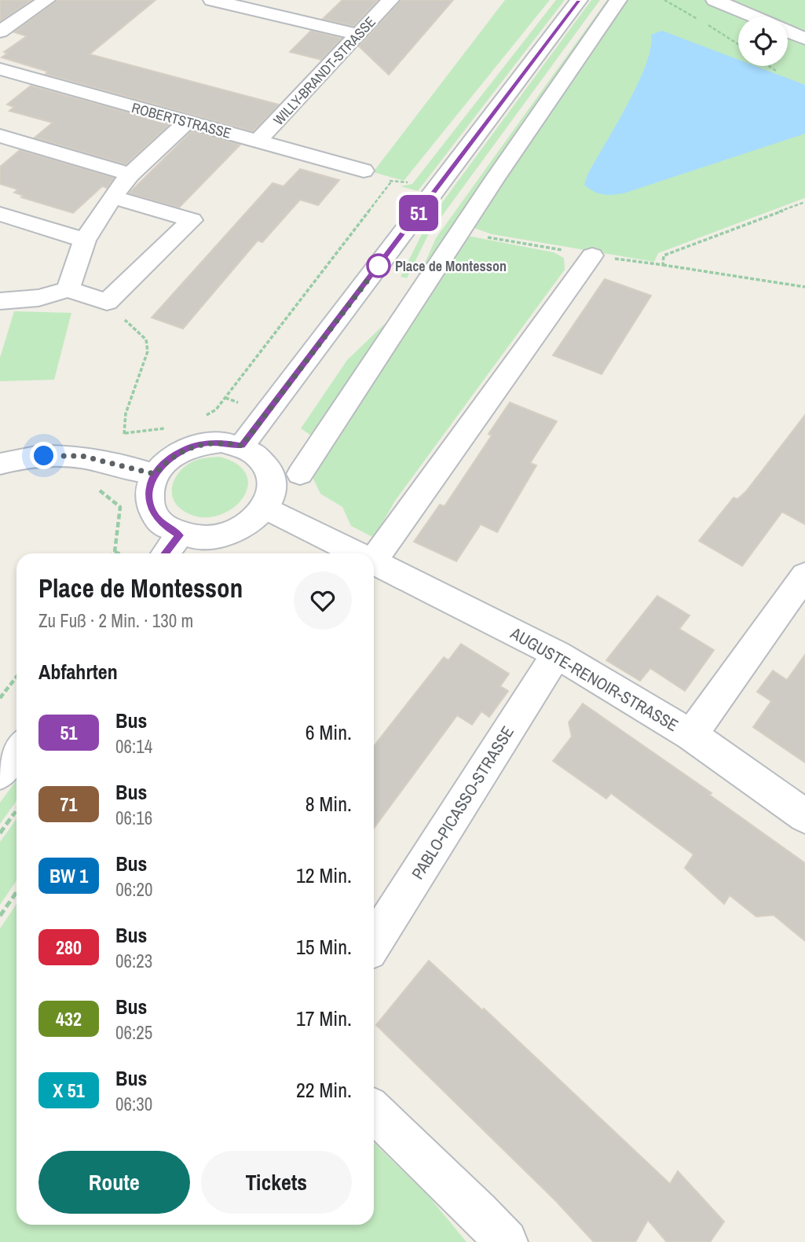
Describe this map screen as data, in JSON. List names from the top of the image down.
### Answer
{
  "streets": {
    "street": [
      "WILLY-BRANDT-STRASSE",
      "ROBERTSTRASSE",
      "AUGUSTE-RENOIR-STRASSE",
      "PABLO-PICASSO-STRASSE"
    ]
  },
  "crossings": [
    ["WILLY-BRANDT-STRASSE", "ROBERTSTRASSE"],
    ["AUGUSTE-RENOIR-STRASSE", "PABLO-PICASSO-STRASSE"]
  ],
  "places": ["Place de Montesson"],
  "lines": ["bus line 51"],
  "page": {
    "on_map": "51",
    "heading": [
      ["Place de Montesson", "Zu Fuß · 2 Min. · 130 m"],
      "Abfahrten"
    ],
    "list": [
      {
        "mark": "51",
        "name": "Bus",
        "note": "06:14",
        "value": "6 Min."
      },
      {
        "mark": "71",
        "name": "Bus",
        "note": "06:16",
        "value": "8 Min."
      },
      {
        "mark": "BW 1",
        "name": "Bus",
        "note": "06:20",
        "value": "12 Min."
      },
      {
        "mark": "280",
        "name": "Bus",
        "note": "06:23",
        "value": "15 Min."
      },
      {
        "mark": "432",
        "name": "Bus",
        "note": "06:25",
        "value": "17 Min."
      },
      {
        "mark": "X 51",
        "name": "Bus",
        "note": "06:30",
        "value": "22 Min."
      }
    ],
    "buttons": ["Route", "Tickets"]
  }
}
